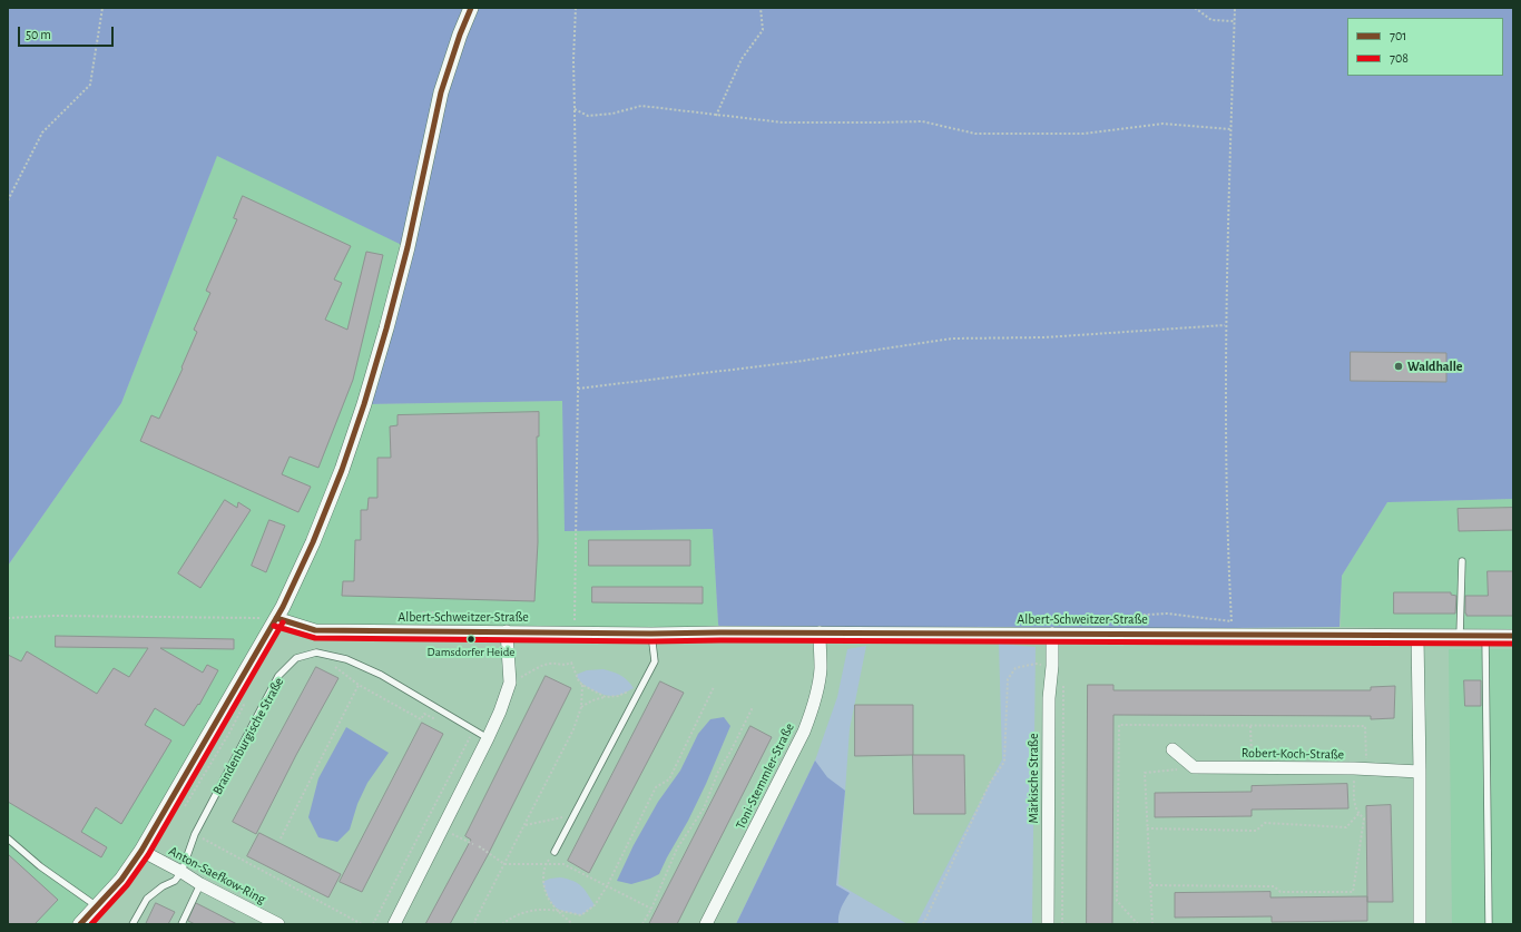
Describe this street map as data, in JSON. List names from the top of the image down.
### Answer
{
  "streets": {
    "street": [
      "Albert-Schweitzer-Straße",
      "Robert-Koch-Straße",
      "Toni-Stemmler-Straße",
      "Märkische Straße",
      "Anton-Saefkow-Ring"
    ],
    "lane": ["Brandenburgische Straße"]
  },
  "crossings": [
    ["Albert-Schweitzer-Straße", "Toni-Stemmler-Straße"],
    ["Albert-Schweitzer-Straße", "Märkische Straße"],
    ["Brandenburgische Straße", "Anton-Saefkow-Ring"]
  ],
  "places": ["Waldhalle", "Damsdorfer Heide"],
  "lines": ["transit line 701", "transit line 708"],
  "legend": ["701", "708"],
  "scale_bar": "50 m"
}
